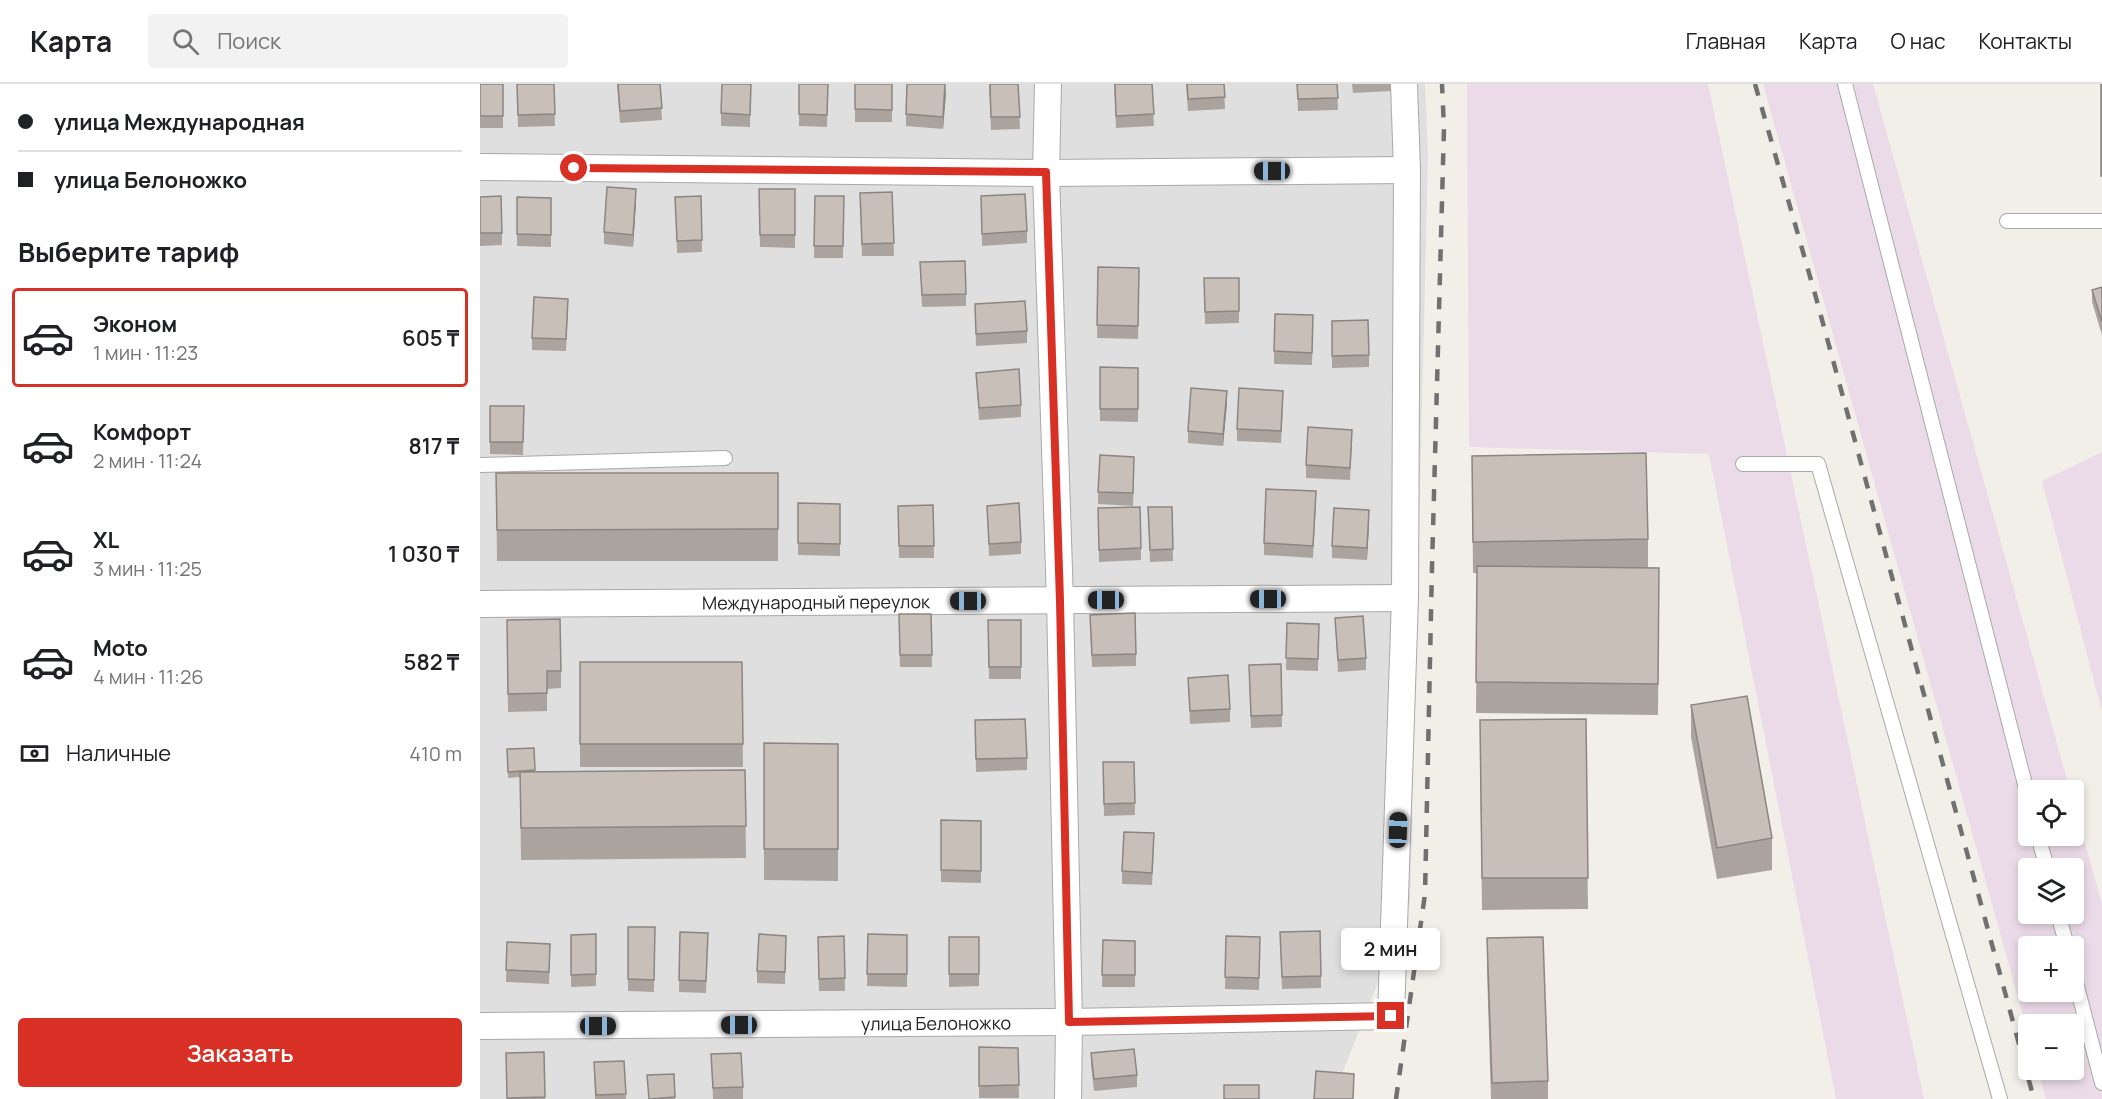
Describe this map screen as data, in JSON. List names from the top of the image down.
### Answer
{
  "streets": {
    "street": ["Международный переулок", "улица Белоножко"]
  },
  "crossings": [
    ["Международный переулок", "улица Белоножко"]
  ],
  "page": {
    "header": "Карта",
    "search": "Поиск",
    "nav": [
      "Главная",
      "Карта",
      "О нас",
      "Контакты"
    ],
    "banner": ["улица Международная", "улица Белоножко"],
    "heading": "Выберите тариф",
    "list": [
      {
        "name": "Эконом",
        "note": "1 мин · 11:23",
        "value": "605 ₸"
      },
      {
        "name": "Комфорт",
        "note": "2 мин · 11:24",
        "value": "817 ₸"
      },
      {
        "name": "XL",
        "note": "3 мин · 11:25",
        "value": "1 030 ₸"
      },
      {
        "name": "Moto",
        "note": "4 мин · 11:26",
        "value": "582 ₸"
      }
    ],
    "pay": ["Наличные", "410 m"],
    "map_buttons": ["+", "−"],
    "bubble": "2 мин",
    "buttons": "Заказать"
  }
}
